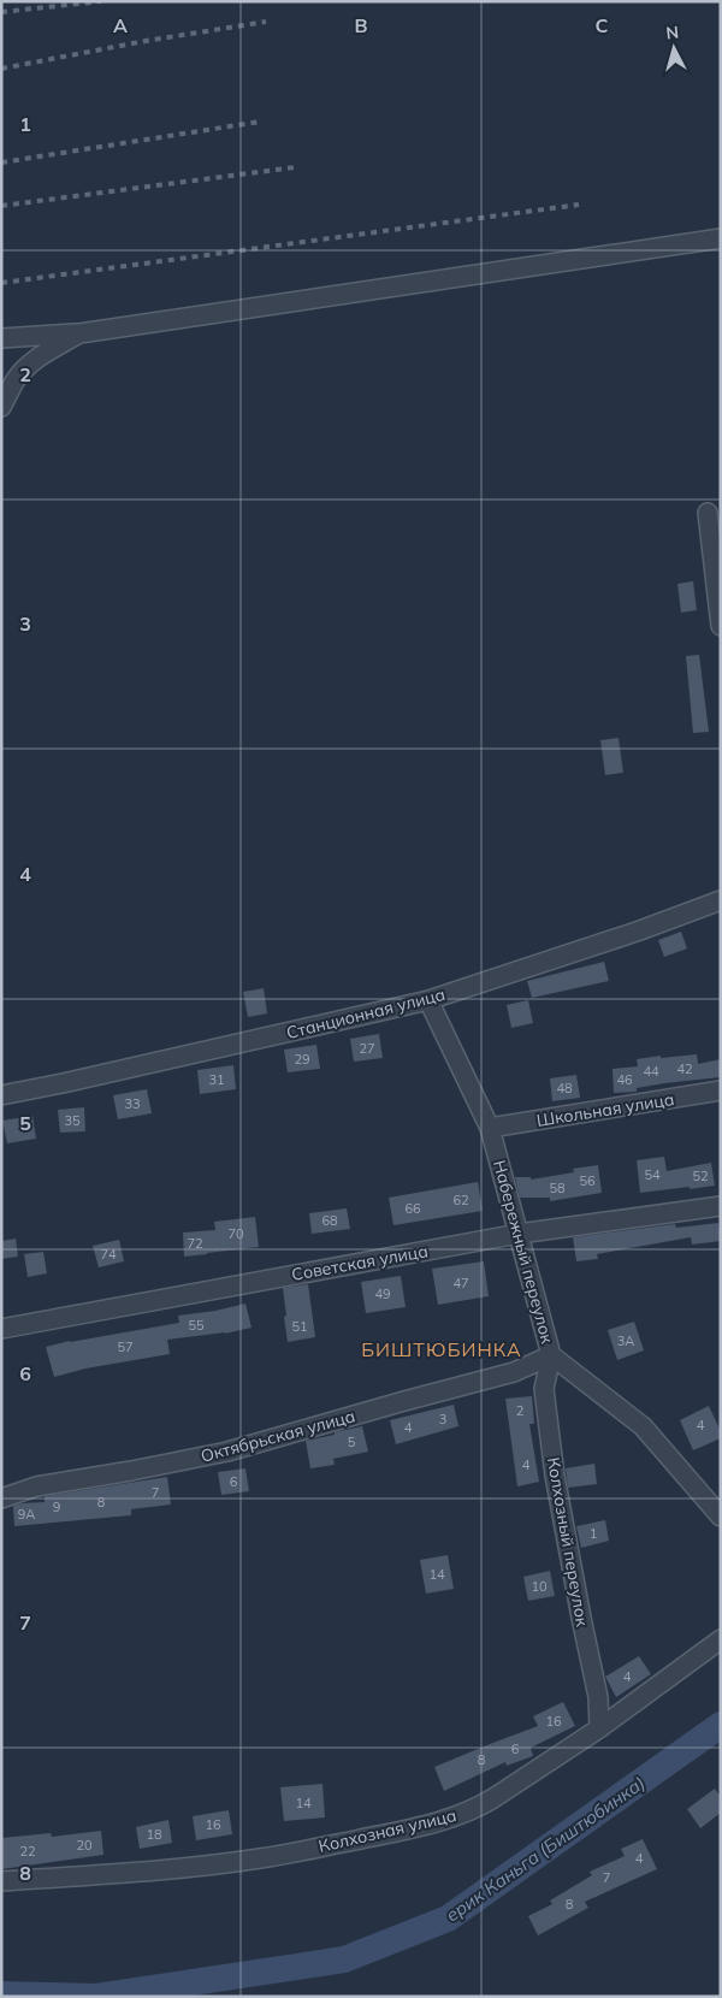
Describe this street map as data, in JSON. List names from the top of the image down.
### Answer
{
  "streets": {
    "street": [
      "Станционная улица",
      "Школьная улица",
      "Набережный переулок",
      "Советская улица",
      "Октябрьская улица",
      "Колхозный переулок",
      "Колхозная улица"
    ]
  },
  "crossings": [
    ["Станционная улица", "Набережный переулок"],
    ["Школьная улица", "Набережный переулок"],
    ["Набережный переулок", "Советская улица"],
    ["Набережный переулок", "Октябрьская улица"],
    ["Набережный переулок", "Колхозный переулок"],
    ["Октябрьская улица", "Колхозный переулок"],
    ["Колхозный переулок", "Колхозная улица"]
  ],
  "districts": ["БИШТЮБИНКА"],
  "water": ["ерик Каньга (Биштюбинка)"],
  "house_numbers": [
    "27",
    "29",
    "42",
    "44",
    "31",
    "46",
    "48",
    "33",
    "35",
    "54",
    "52",
    "56",
    "58",
    "62",
    "66",
    "68",
    "70",
    "72",
    "74",
    "47",
    "49",
    "55",
    "51",
    "3А",
    "57",
    "2",
    "3",
    "4",
    "4",
    "5",
    "4",
    "6",
    "7",
    "8",
    "9",
    "9А",
    "1",
    "14",
    "10",
    "4",
    "16",
    "6",
    "8",
    "14",
    "16",
    "18",
    "20",
    "22",
    "4",
    "7",
    "8"
  ],
  "north": "top",
  "grid": {
    "columns": ["A", "B", "C"],
    "rows": [
      "1",
      "2",
      "3",
      "4",
      "5",
      "6",
      "7",
      "8"
    ]
  }
}
